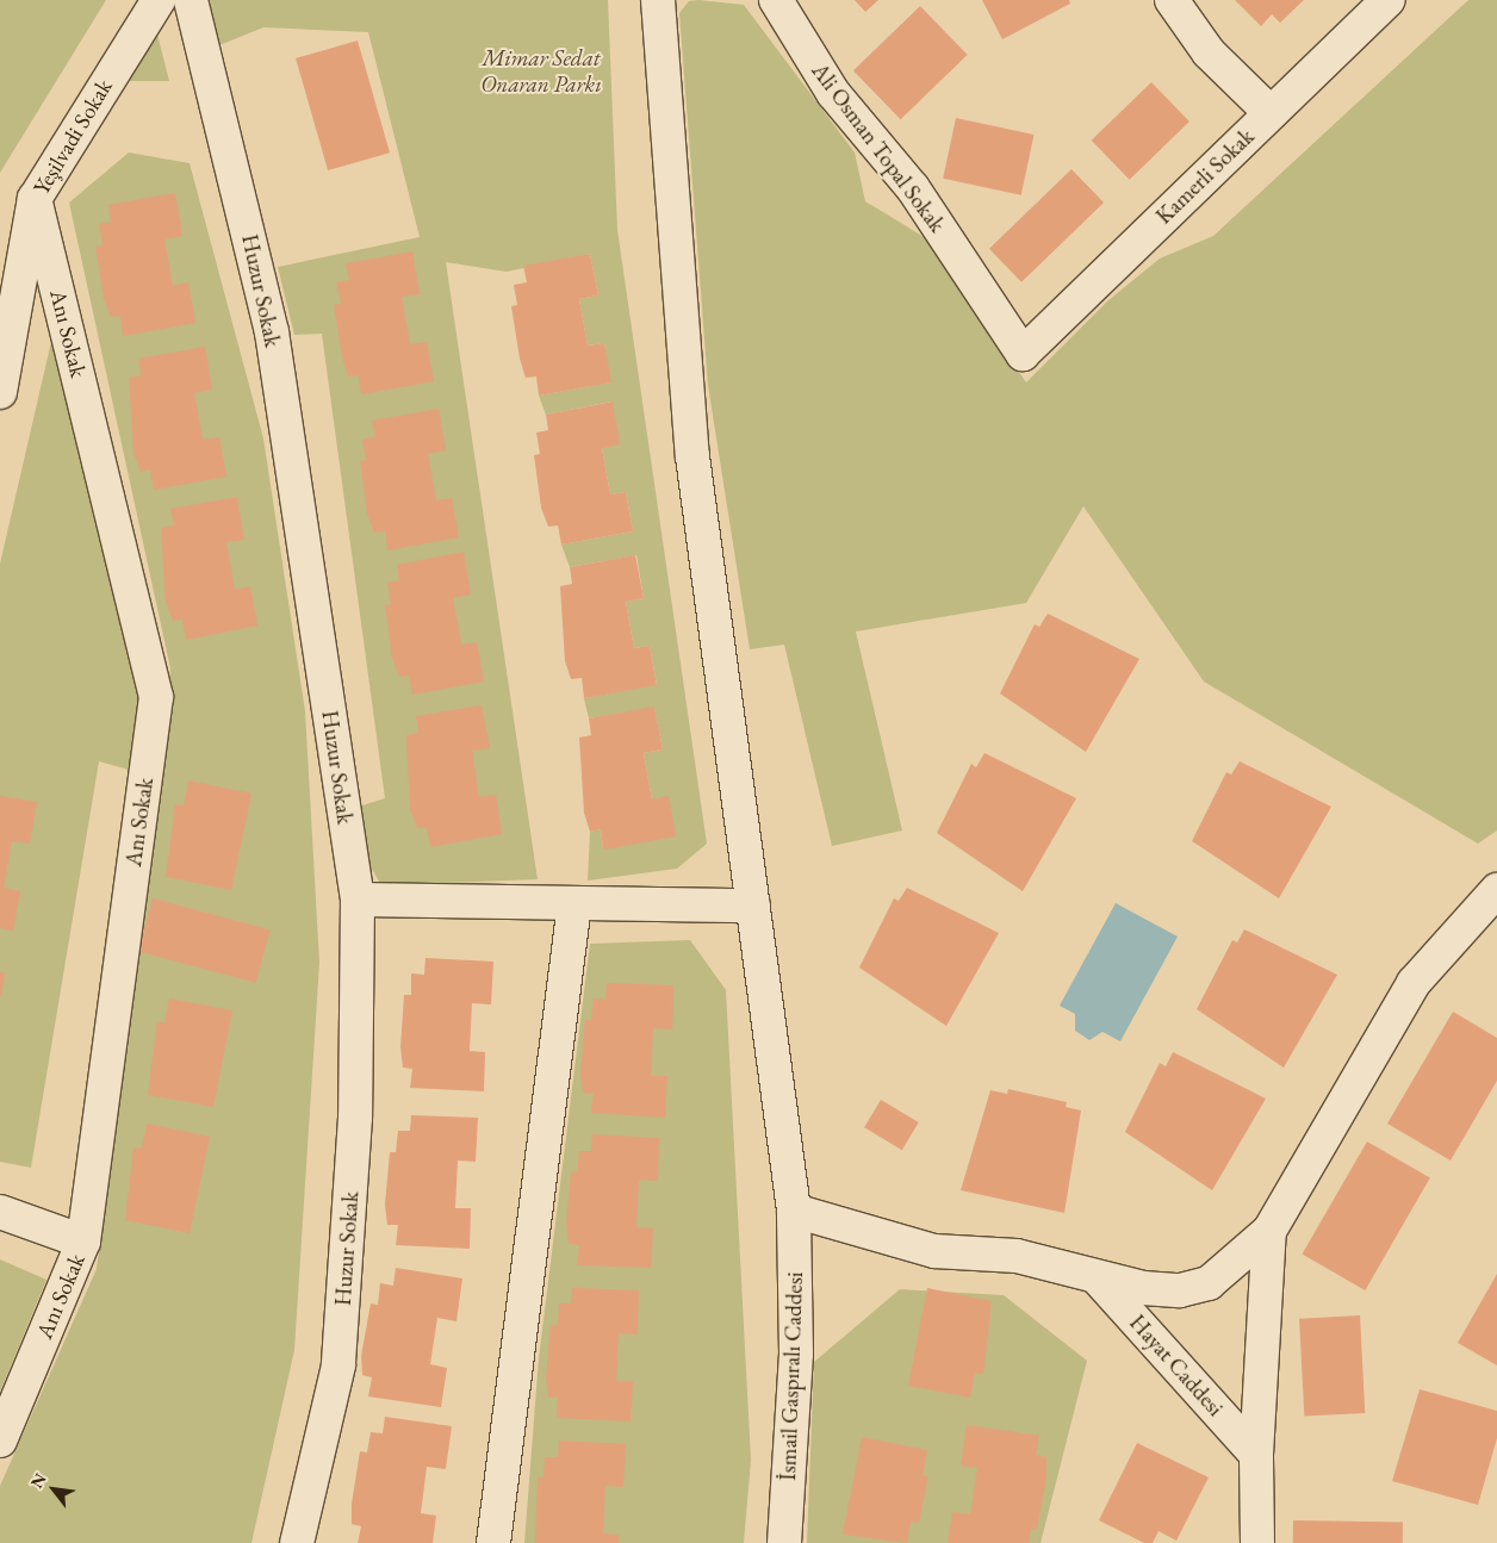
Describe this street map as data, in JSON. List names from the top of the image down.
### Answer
{
  "streets": {
    "street": [
      "Yeşilvadi Sokak",
      "Ali Osman Topal Sokak",
      "Kamerli Sokak",
      "Huzur Sokak",
      "Anı Sokak",
      "Hayat Caddesi",
      "İsmail Gaspıralı Caddesi"
    ]
  },
  "crossings": [
    ["Yeşilvadi Sokak", "Anı Sokak"],
    ["Ali Osman Topal Sokak", "Kamerli Sokak"]
  ],
  "parks": ["Mimar Sedat Onaran Parkı"],
  "north": "top left"
}
